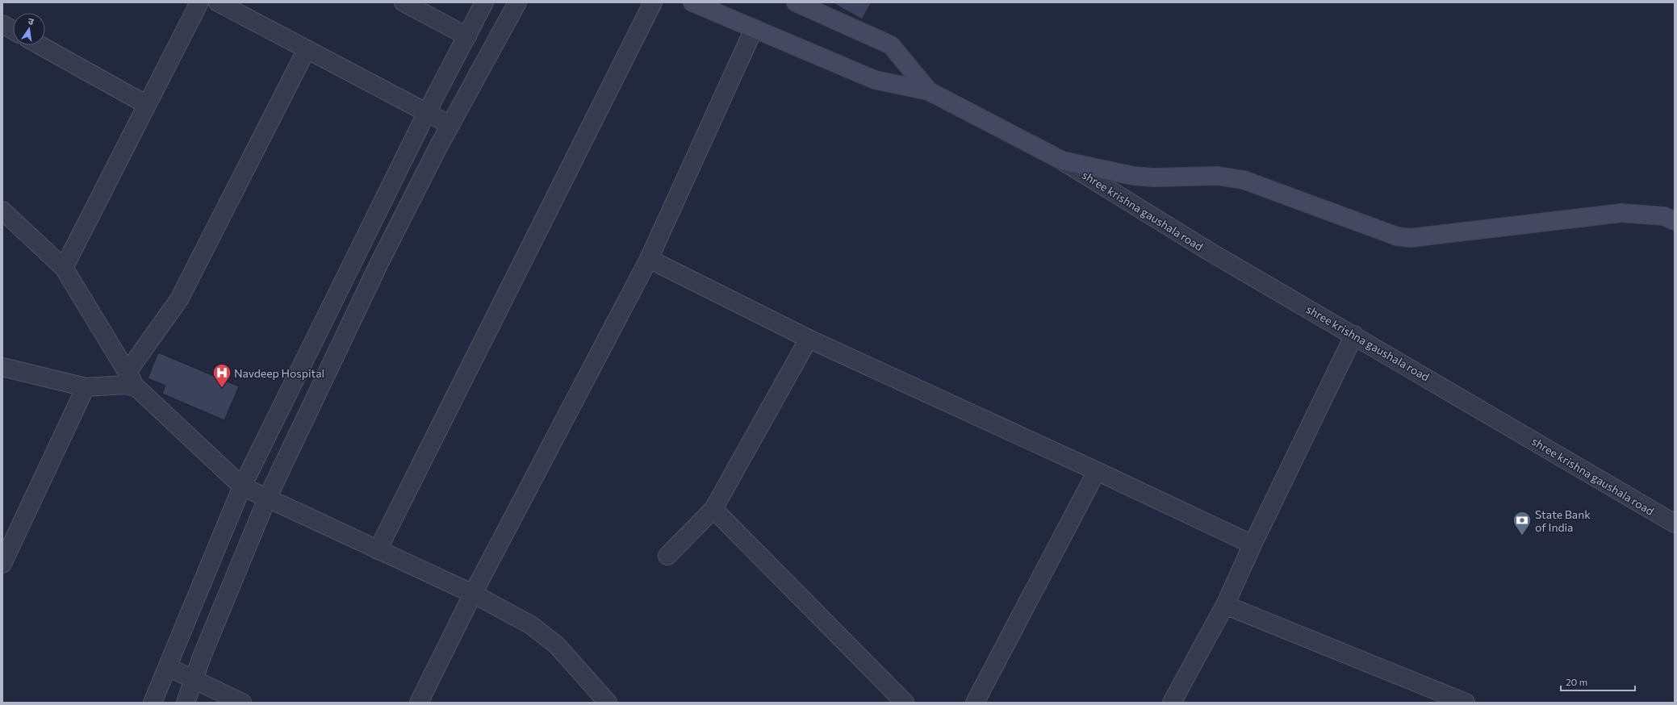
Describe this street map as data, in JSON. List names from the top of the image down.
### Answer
{
  "streets": {
    "street": ["shree krishna gaushala road"]
  },
  "places": {
    "hospital": ["Navdeep Hospital"],
    "bank": ["State Bank of India"]
  },
  "scale_bar": "20 m",
  "north": "top"
}
